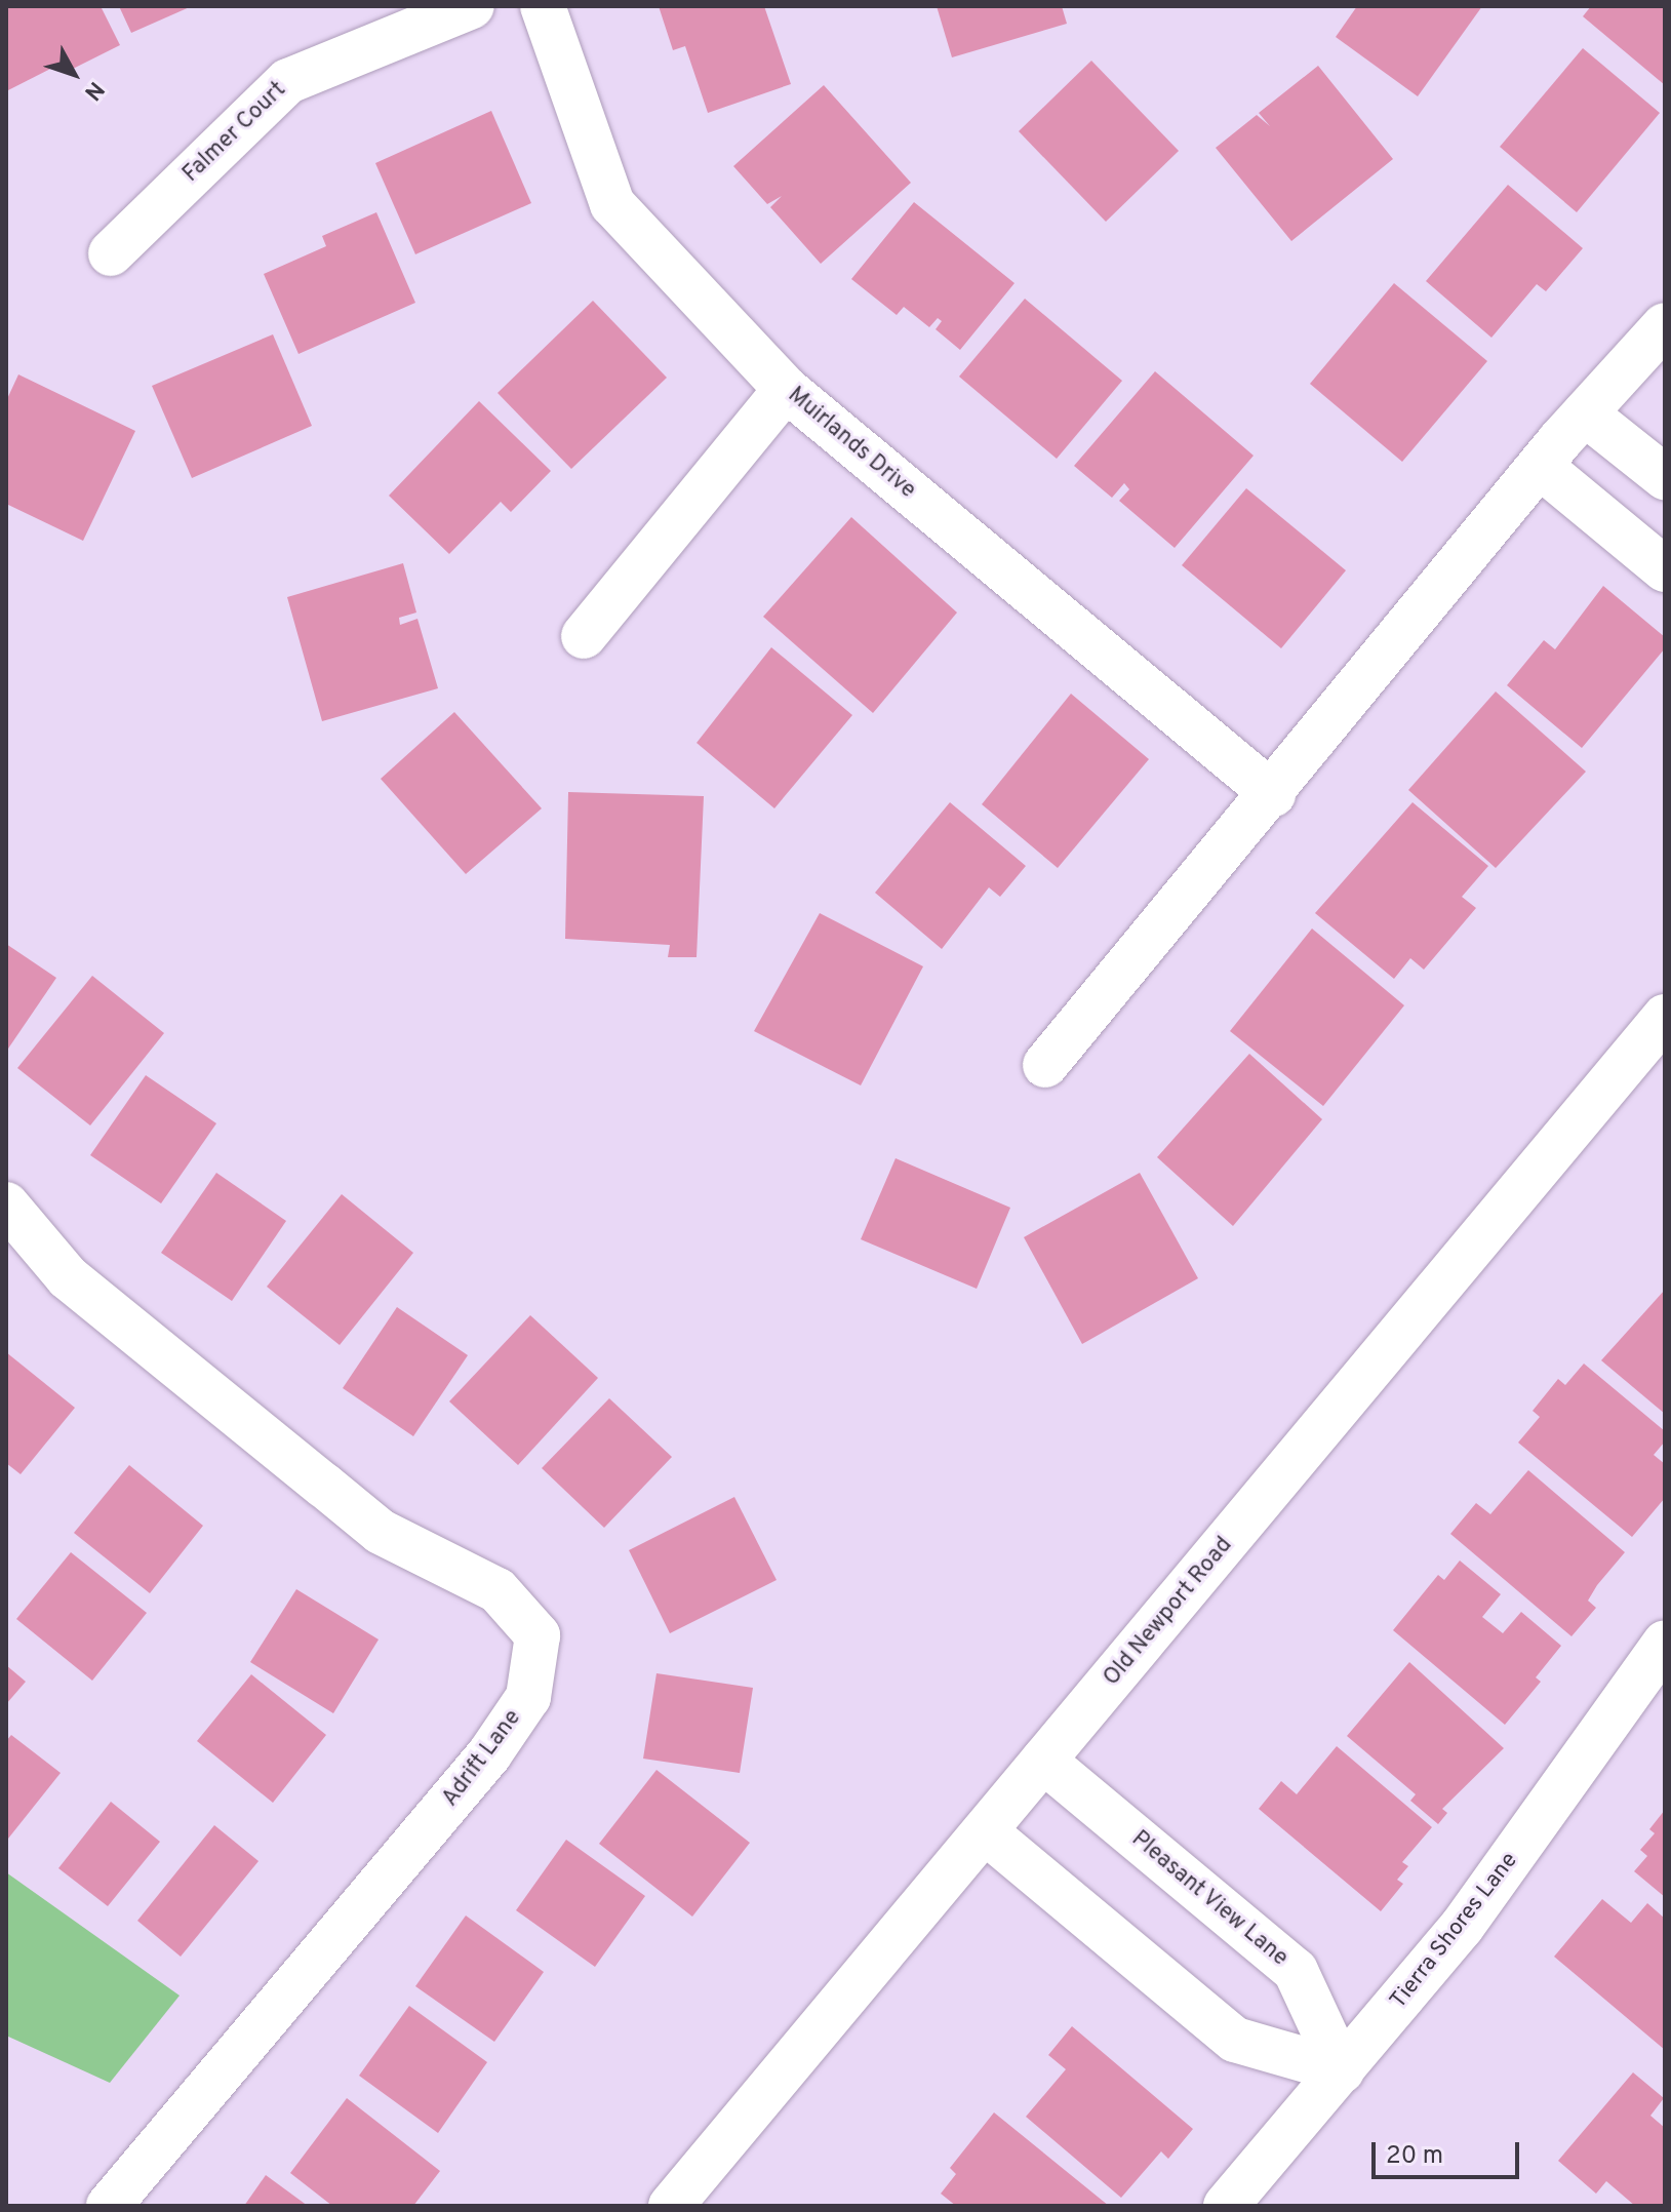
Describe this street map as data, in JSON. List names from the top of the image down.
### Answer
{
  "streets": {
    "street": [
      "Falmer Court",
      "Muirlands Drive",
      "Old Newport Road",
      "Adrift Lane",
      "Pleasant View Lane",
      "Tierra Shores Lane"
    ]
  },
  "crossings": [
    ["Old Newport Road", "Pleasant View Lane"],
    ["Pleasant View Lane", "Tierra Shores Lane"]
  ],
  "scale_bar": "20 m",
  "north": "bottom right"
}
